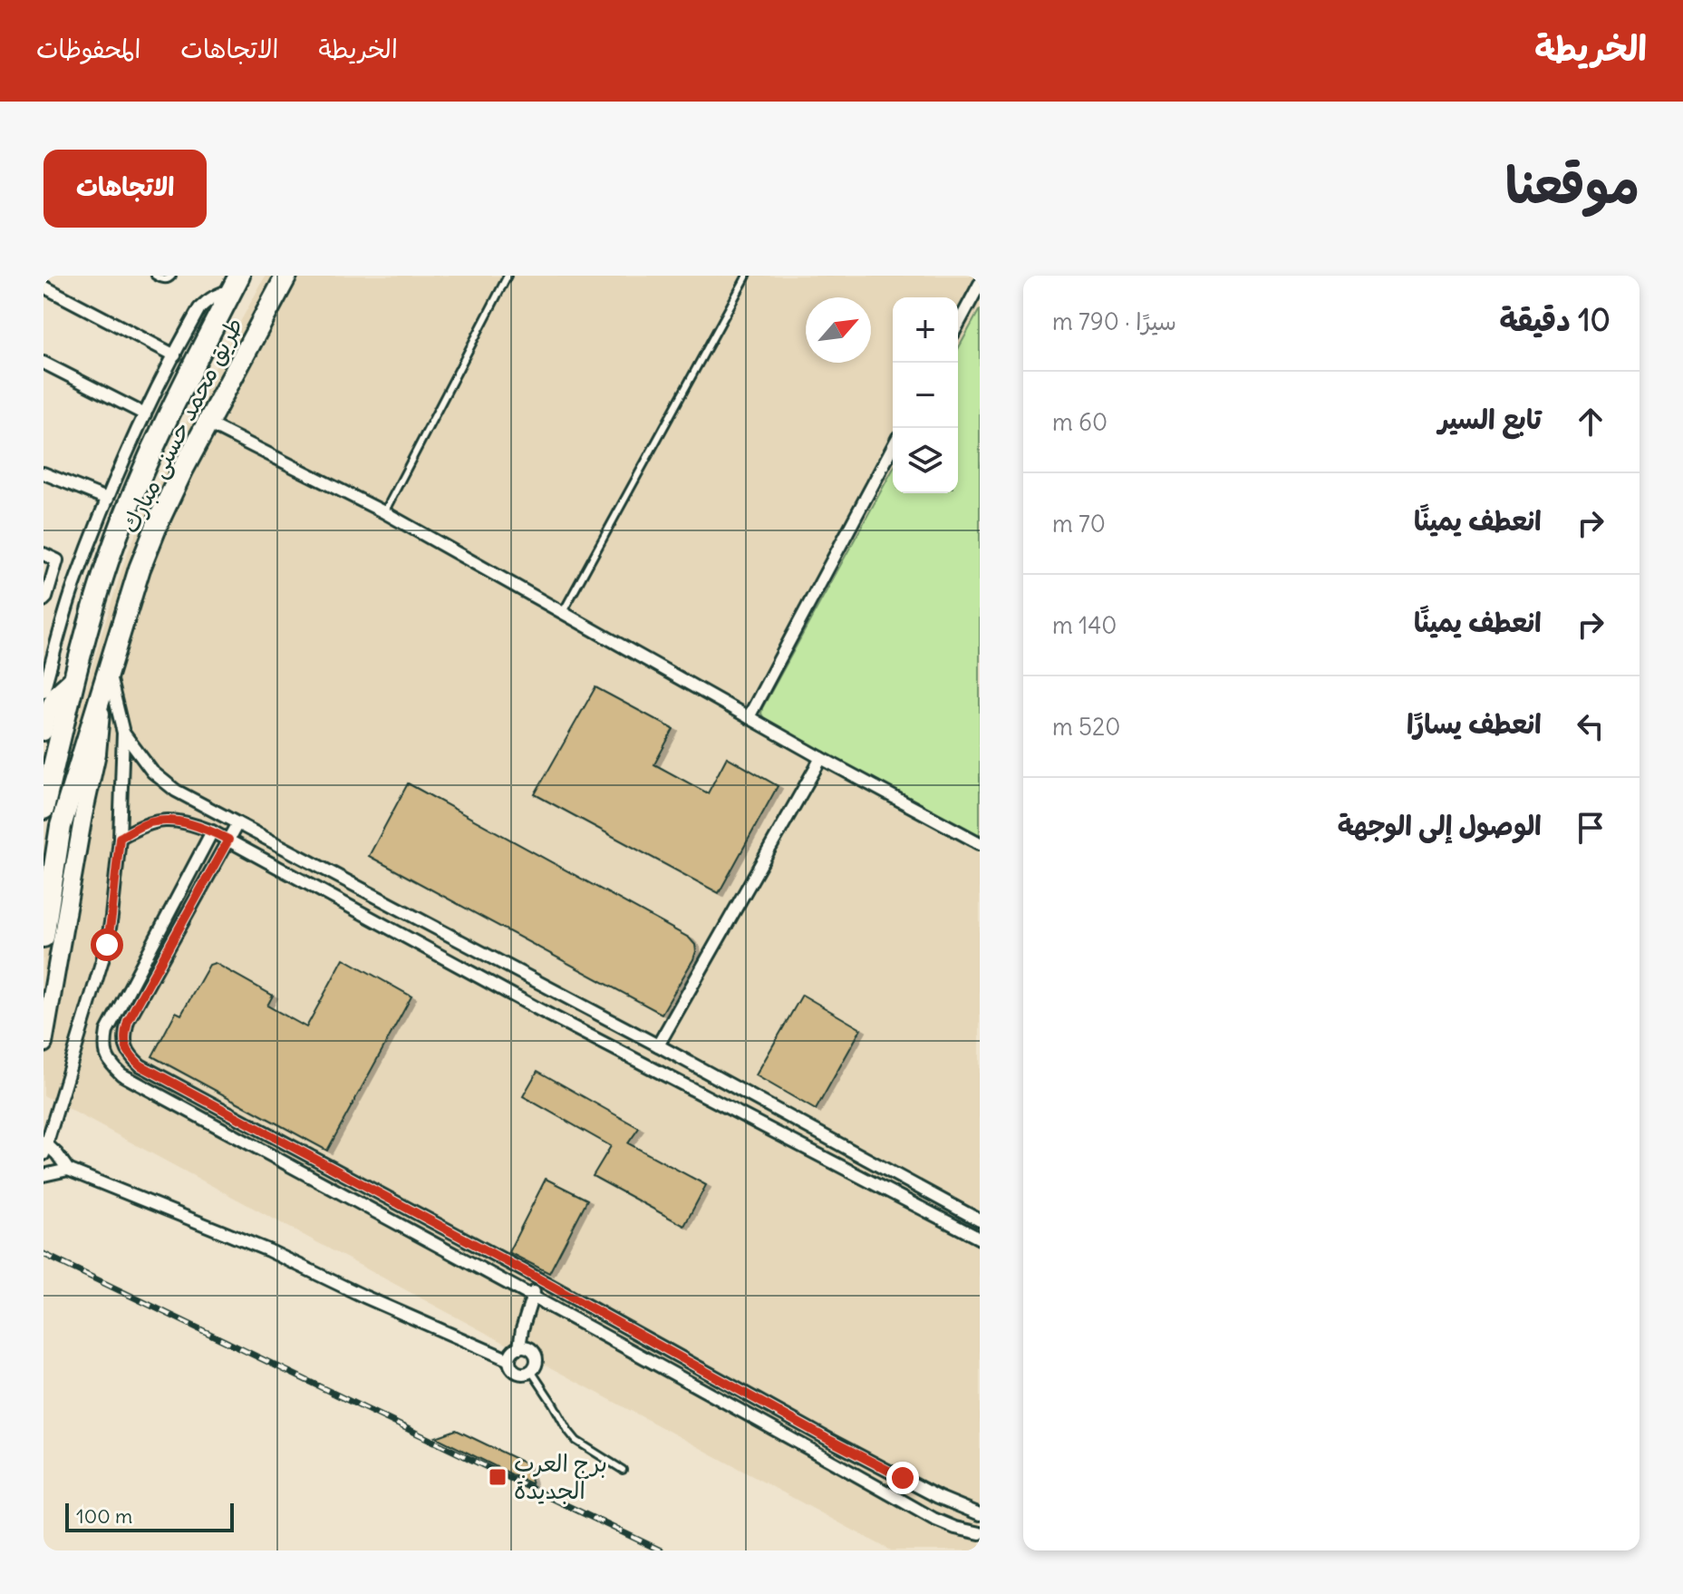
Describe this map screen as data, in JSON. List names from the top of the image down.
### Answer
{
  "streets": {
    "highway": ["طريق محمد حسنى مبارك"]
  },
  "places": {
    "transit": ["برج العرب الجديدة"]
  },
  "scale_bar": "100 m",
  "north": "top right",
  "page": {
    "header": "الخريطة",
    "nav": ["الخريطة", "الاتجاهات", "المحفوظات"],
    "title": "موقعنا",
    "buttons": "الاتجاهات",
    "heading": ["10 دقيقة", "سيرًا · 790 m"],
    "map_buttons": ["+", "−"],
    "list": [
      ["تابع السير", "60 m"],
      ["انعطف يمينًا", "70 m"],
      ["انعطف يمينًا", "140 m"],
      ["انعطف يسارًا", "520 m"],
      "الوصول إلى الوجهة"
    ],
    "scale": "100 m"
  }
}
